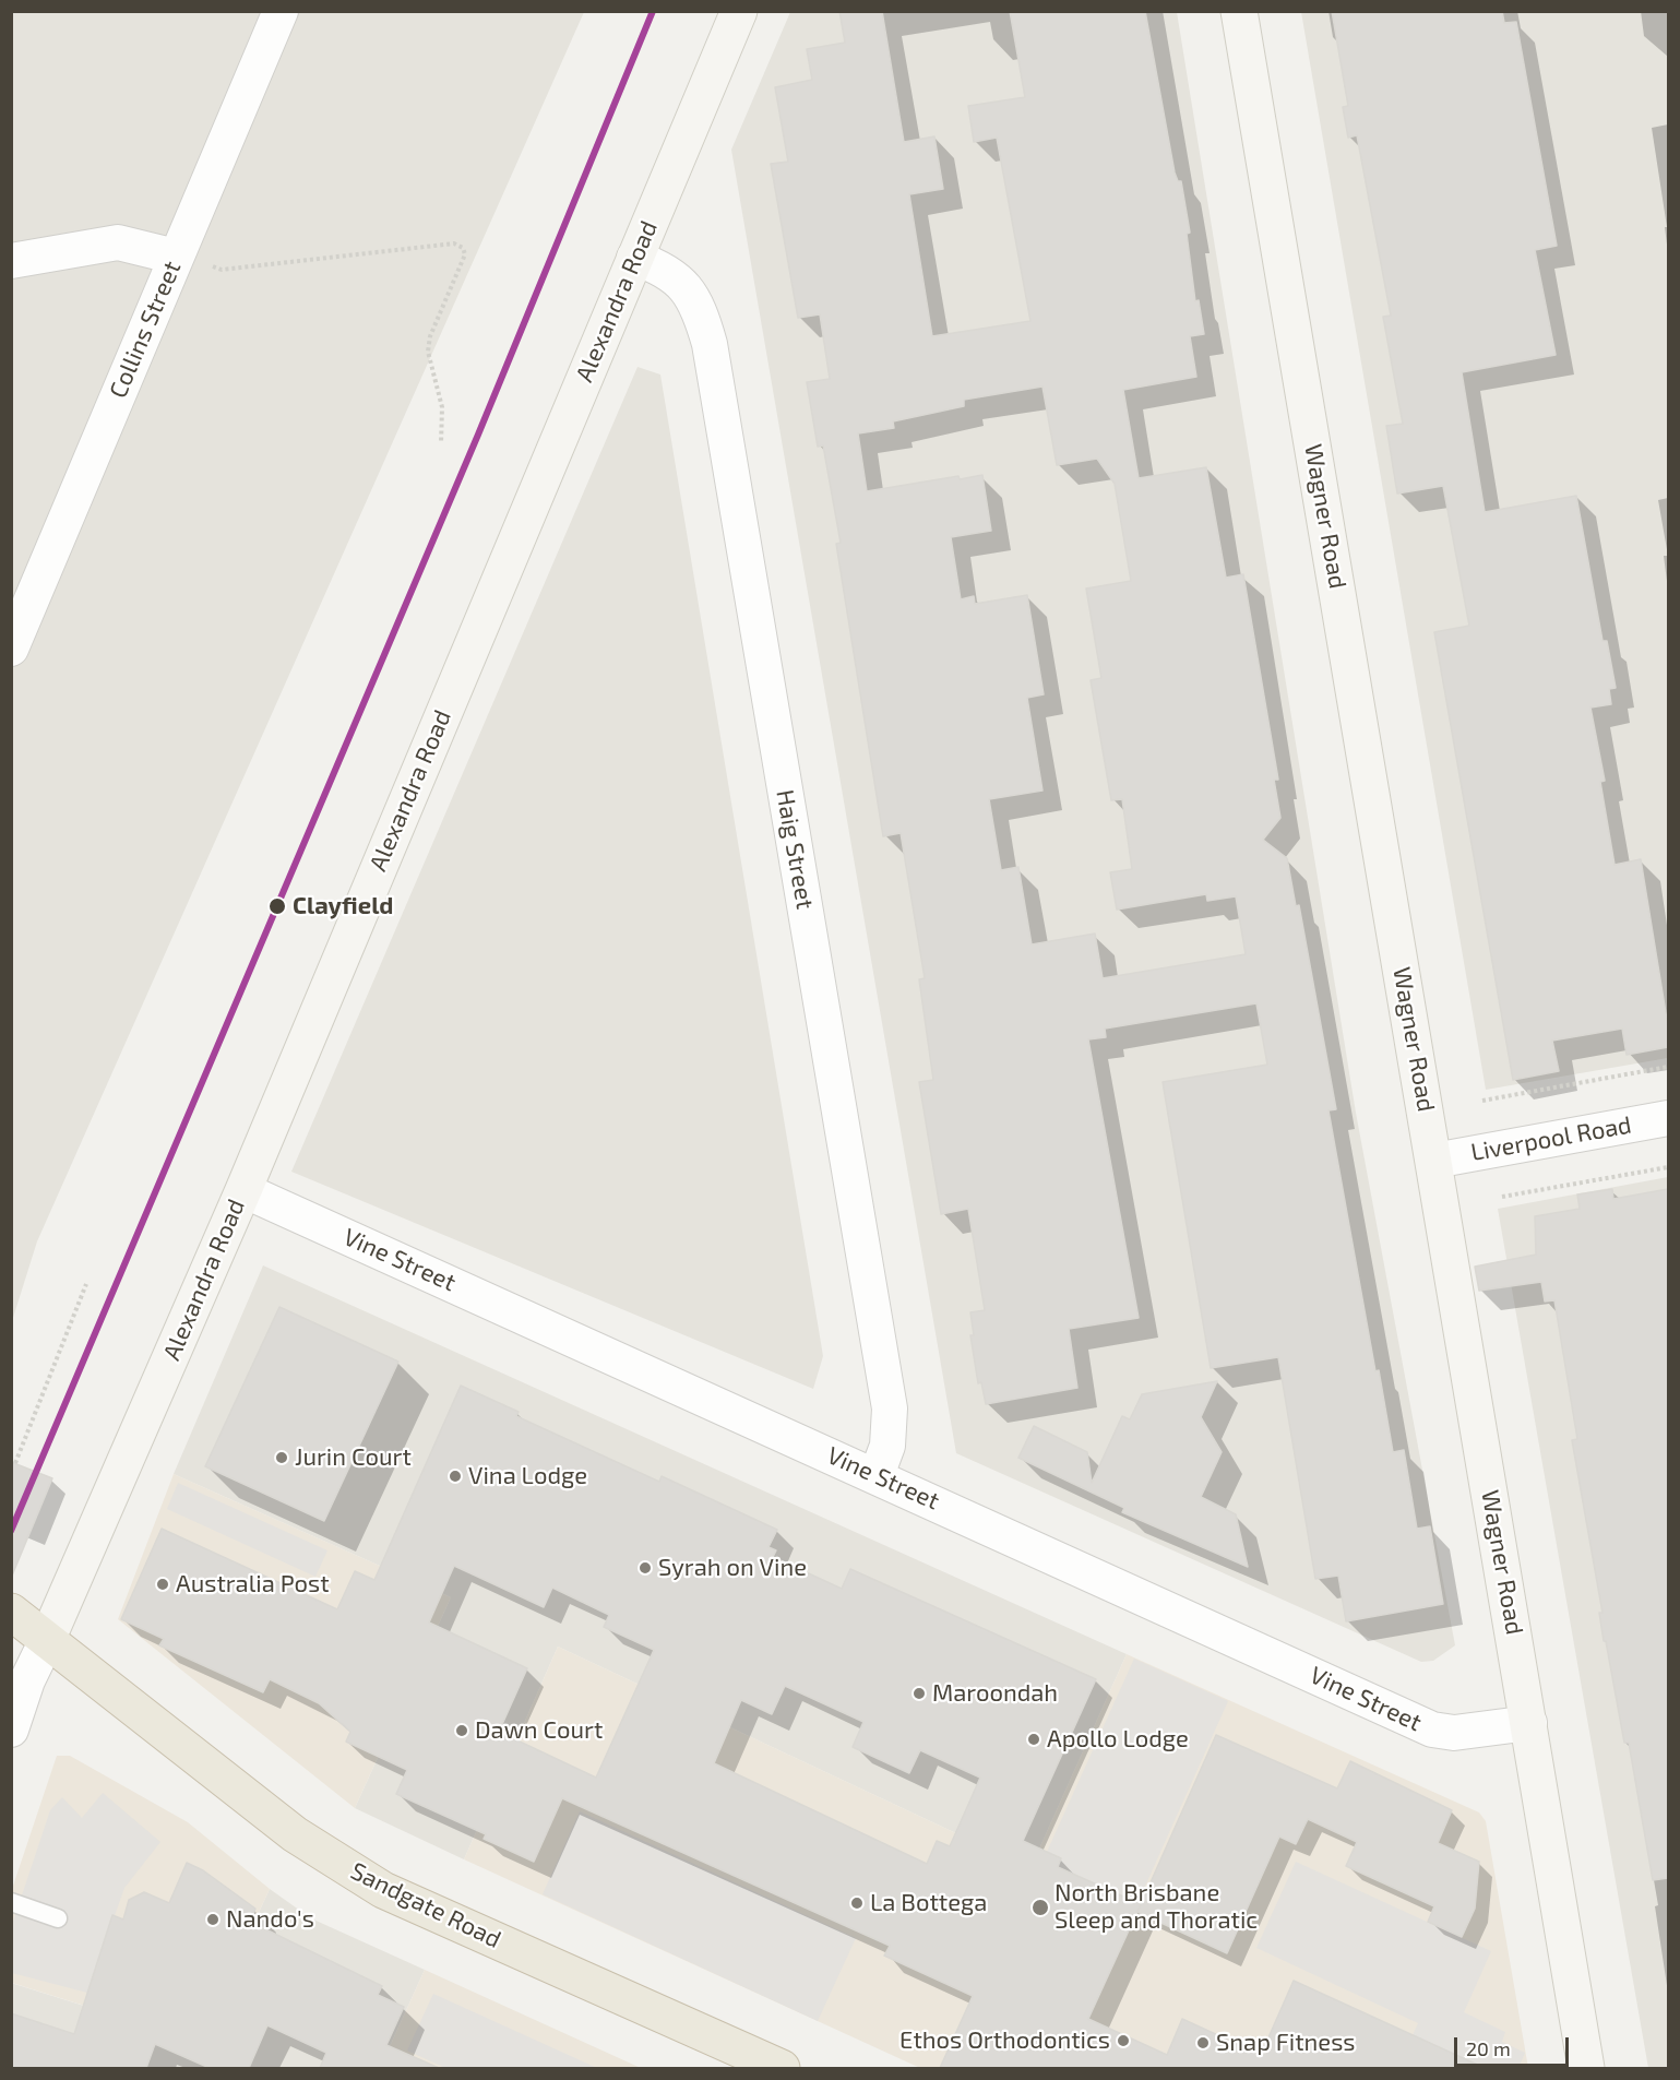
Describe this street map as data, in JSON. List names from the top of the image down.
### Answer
{
  "streets": {
    "highway": ["Sandgate Road"],
    "street": [
      "Alexandra Road",
      "Collins Street",
      "Wagner Road",
      "Haig Street",
      "Liverpool Road",
      "Vine Street"
    ]
  },
  "crossings": [
    ["Alexandra Road", "Haig Street"],
    ["Alexandra Road", "Vine Street"],
    ["Alexandra Road", "Sandgate Road"],
    ["Wagner Road", "Liverpool Road"],
    ["Wagner Road", "Vine Street"],
    ["Haig Street", "Vine Street"]
  ],
  "places": [
    "Clayfield",
    "Jurin Court",
    "Vina Lodge",
    "Syrah on Vine",
    "Australia Post",
    "Maroondah",
    "Dawn Court",
    "Apollo Lodge",
    "La Bottega",
    "North Brisbane Sleep and Thoratic",
    "Nando's",
    "Ethos Orthodontics",
    "Snap Fitness"
  ],
  "scale_bar": "20 m"
}
